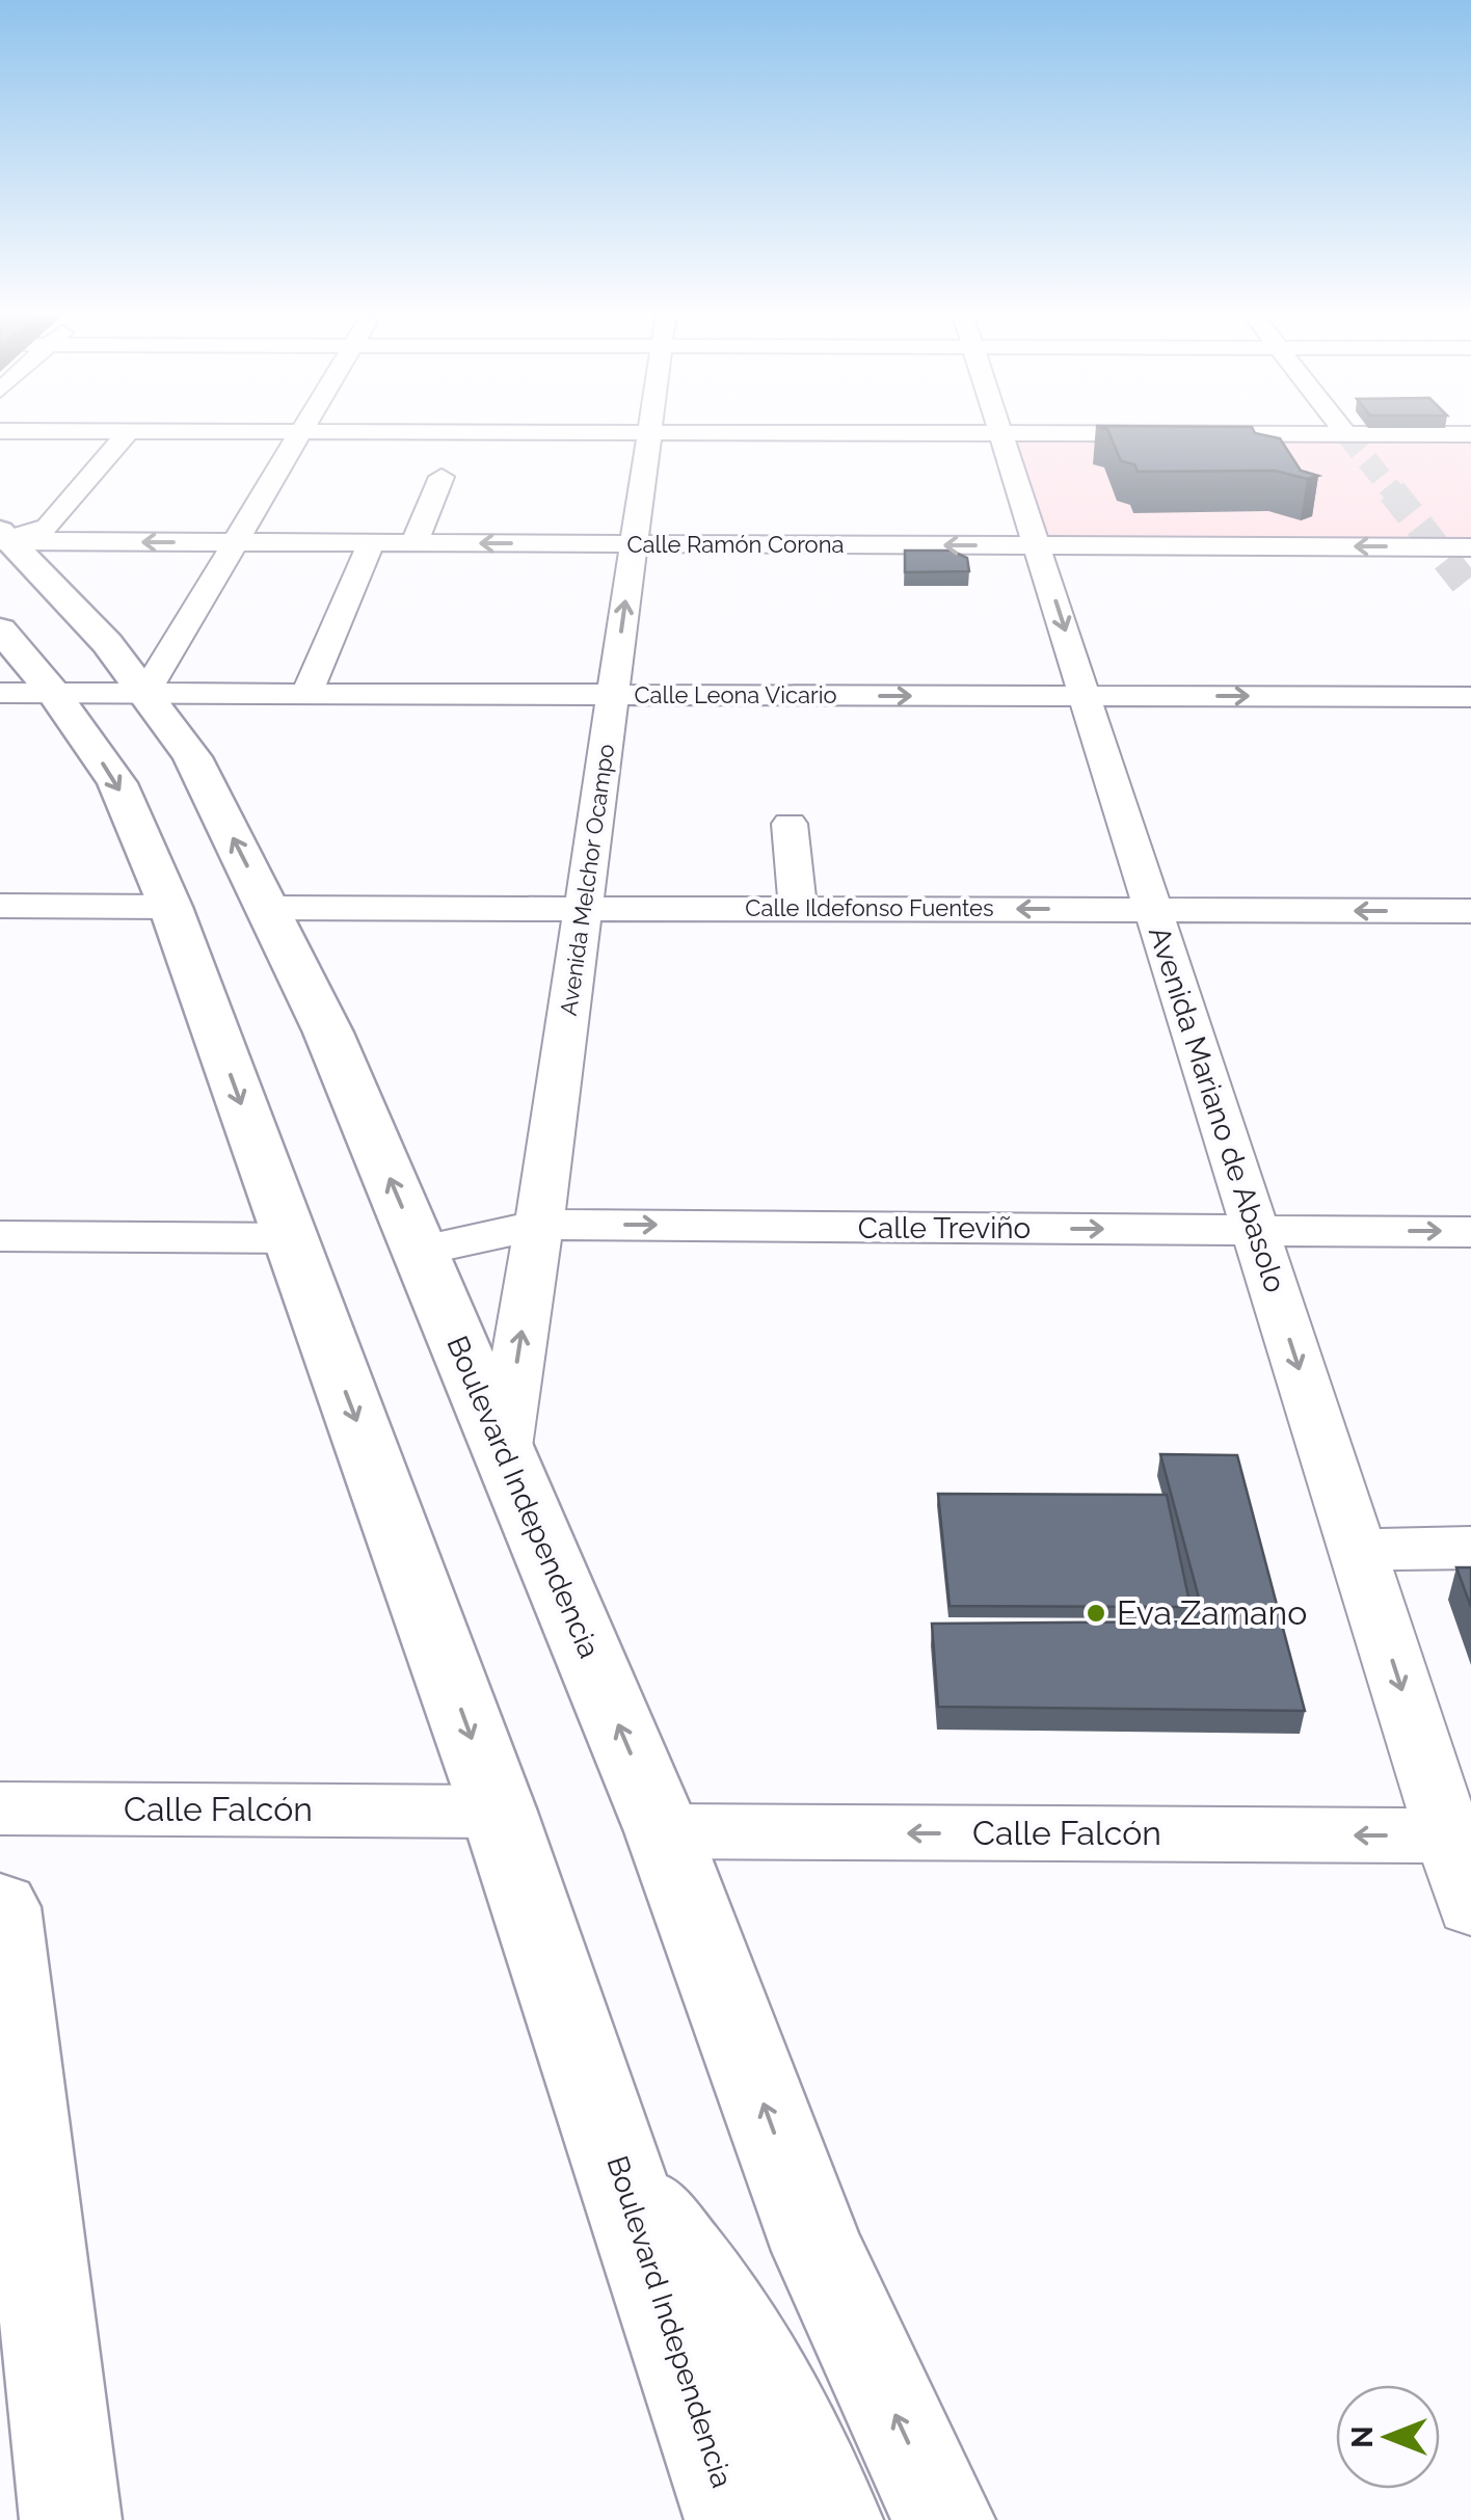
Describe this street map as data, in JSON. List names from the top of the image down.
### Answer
{
  "streets": {
    "main road": ["Boulevard Independencia"],
    "street": [
      "Calle Ramón Corona",
      "Calle Leona Vicario",
      "Avenida Melchor Ocampo",
      "Calle Ildefonso Fuentes",
      "Avenida Mariano de Abasolo",
      "Calle Treviño",
      "Calle Falcón"
    ]
  },
  "crossings": [
    ["Calle Ramón Corona", "Avenida Melchor Ocampo"],
    ["Calle Ramón Corona", "Avenida Mariano de Abasolo"],
    ["Calle Ramón Corona", "Boulevard Independencia"],
    ["Calle Leona Vicario", "Avenida Melchor Ocampo"],
    ["Calle Leona Vicario", "Avenida Mariano de Abasolo"],
    ["Calle Leona Vicario", "Boulevard Independencia"],
    ["Avenida Melchor Ocampo", "Calle Ildefonso Fuentes"],
    ["Avenida Melchor Ocampo", "Calle Treviño"],
    ["Avenida Melchor Ocampo", "Boulevard Independencia"],
    ["Calle Ildefonso Fuentes", "Avenida Mariano de Abasolo"],
    ["Calle Ildefonso Fuentes", "Boulevard Independencia"],
    ["Avenida Mariano de Abasolo", "Calle Treviño"],
    ["Avenida Mariano de Abasolo", "Calle Falcón"],
    ["Calle Treviño", "Boulevard Independencia"],
    ["Boulevard Independencia", "Calle Falcón"]
  ],
  "one_way": [
    "Calle Ildefonso Fuentes",
    "Avenida Mariano de Abasolo",
    "Calle Treviño",
    "Calle Falcón"
  ],
  "places": ["Eva Zamano"],
  "north": "left"
}
